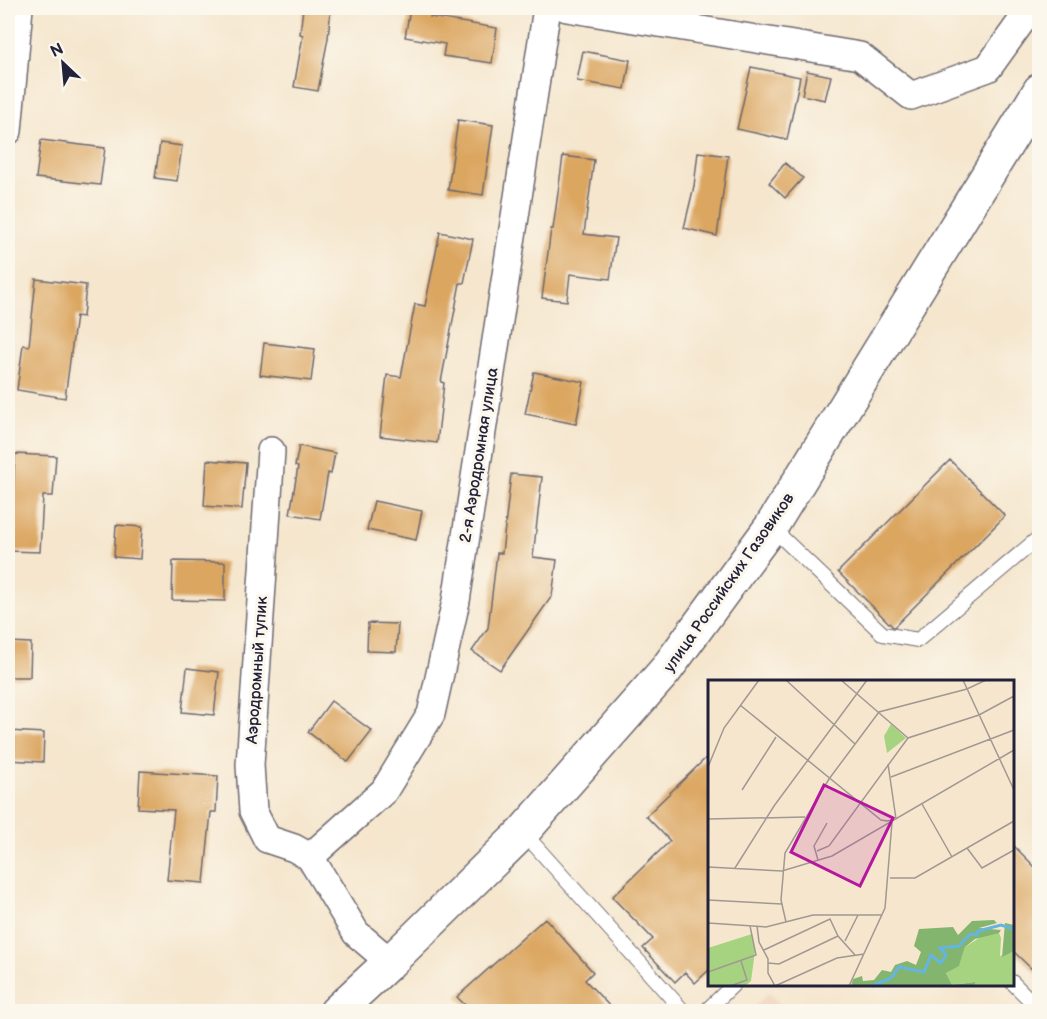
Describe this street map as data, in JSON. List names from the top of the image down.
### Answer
{
  "streets": {
    "main road": ["улица Российских Газовиков"],
    "street": ["2-я Аэродромная улица", "Аэродромный тупик"]
  },
  "crossings": [
    ["2-я Аэродромная улица", "Аэродромный тупик"]
  ],
  "north": "top left"
}
